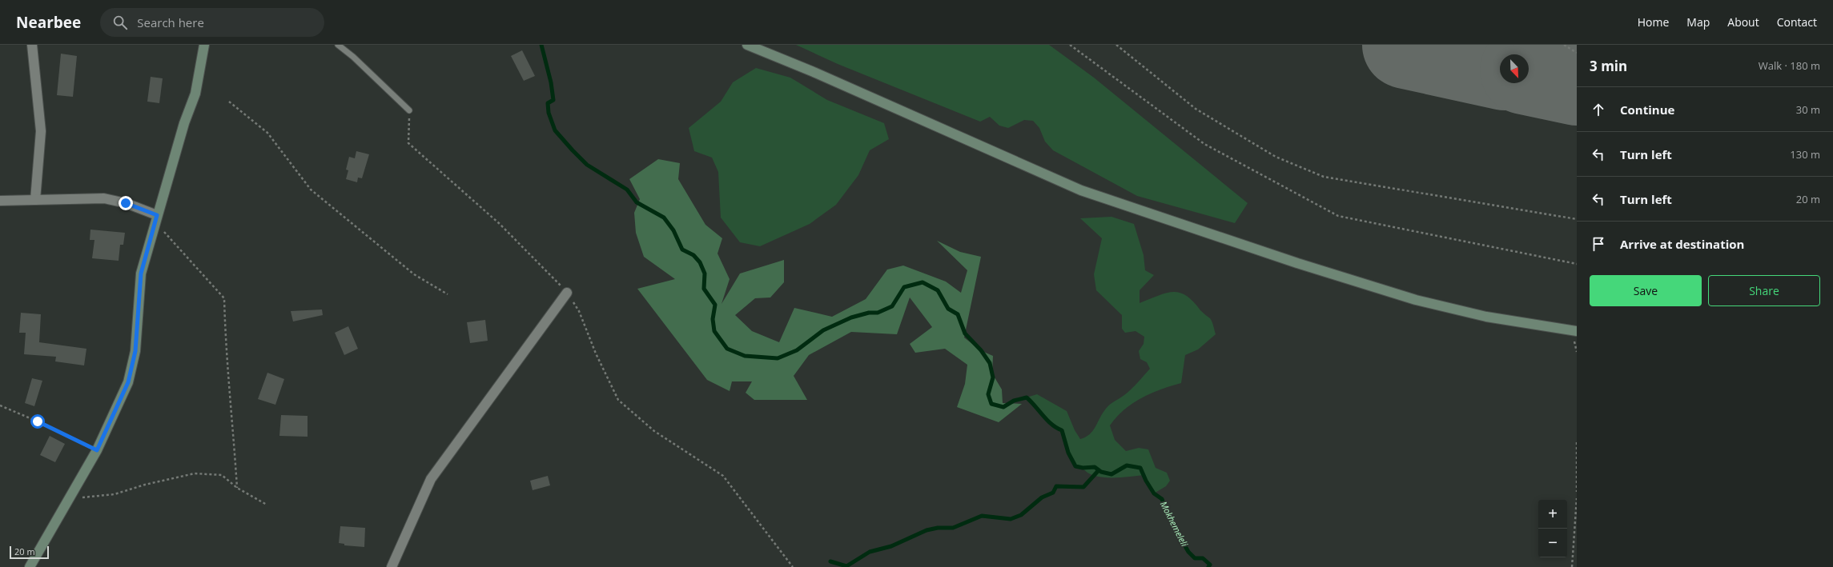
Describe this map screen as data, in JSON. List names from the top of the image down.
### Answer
{
  "water": ["Mokhemeleli"],
  "scale_bar": "20 m",
  "north": "bottom right",
  "page": {
    "header": "Nearbee",
    "search": "Search here",
    "nav": [
      "Home",
      "Map",
      "About",
      "Contact"
    ],
    "heading": ["3 min", "Walk · 180 m"],
    "list": [
      ["Continue", "30 m"],
      ["Turn left", "130 m"],
      ["Turn left", "20 m"],
      "Arrive at destination"
    ],
    "buttons": ["Save", "Share"],
    "map_buttons": ["+", "−"],
    "scale": "20 m"
  }
}
